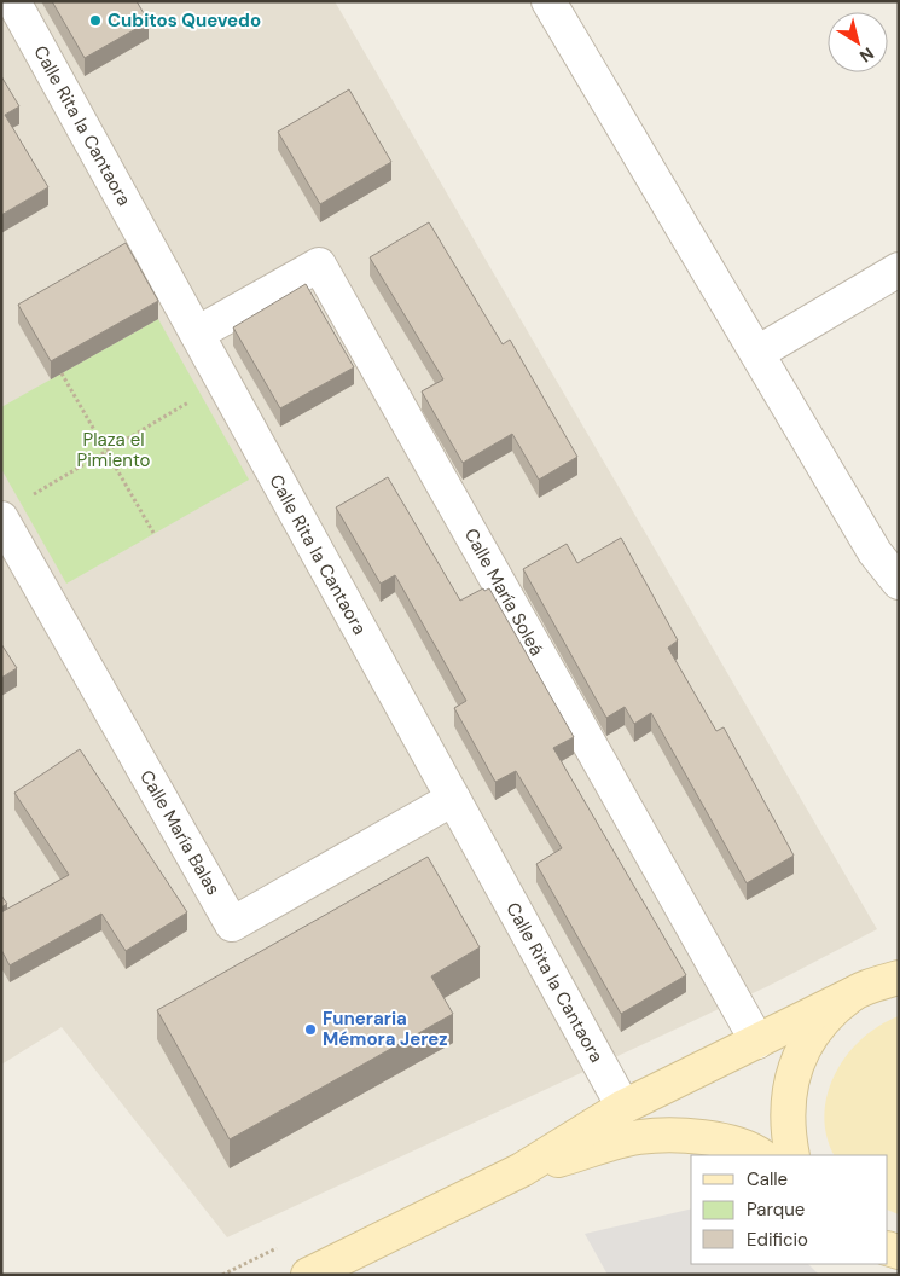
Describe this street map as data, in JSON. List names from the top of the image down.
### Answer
{
  "streets": {
    "street": ["Calle Rita la Cantaora", "Calle María Soleá", "Calle María Balas"]
  },
  "crossings": [
    ["Calle Rita la Cantaora", "Calle María Soleá"],
    ["Calle Rita la Cantaora", "Calle María Balas"]
  ],
  "parks": ["Plaza el Pimiento"],
  "places": ["Cubitos Quevedo", "Funeraria Mémora Jerez"],
  "legend": ["Calle", "Parque", "Edificio"],
  "north": "bottom right"
}
